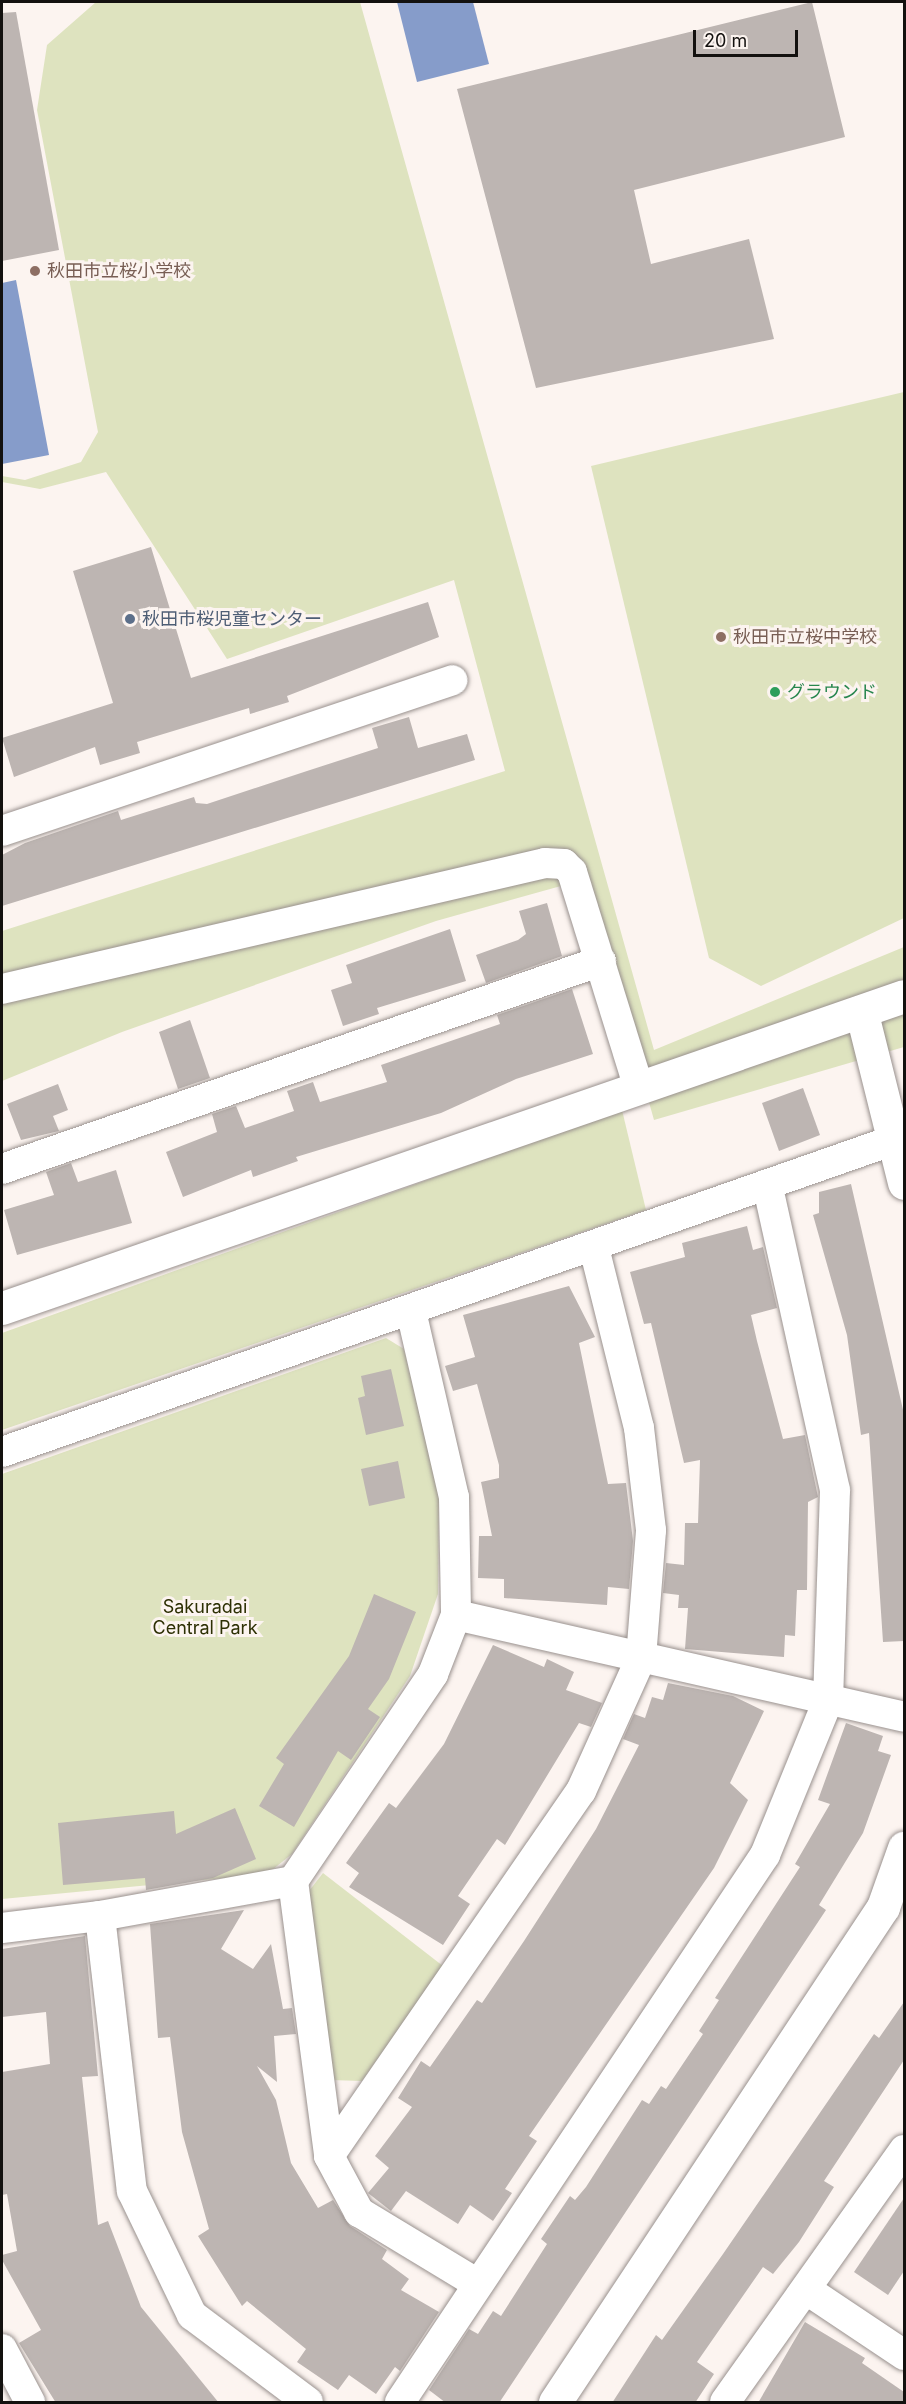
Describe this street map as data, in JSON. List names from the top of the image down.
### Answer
{
  "parks": ["Sakuradai Central Park"],
  "places": [
    "秋田市立桜小学校",
    "秋田市桜児童センター",
    "秋田市立桜中学校",
    "グラウンド"
  ],
  "scale_bar": "20 m"
}
